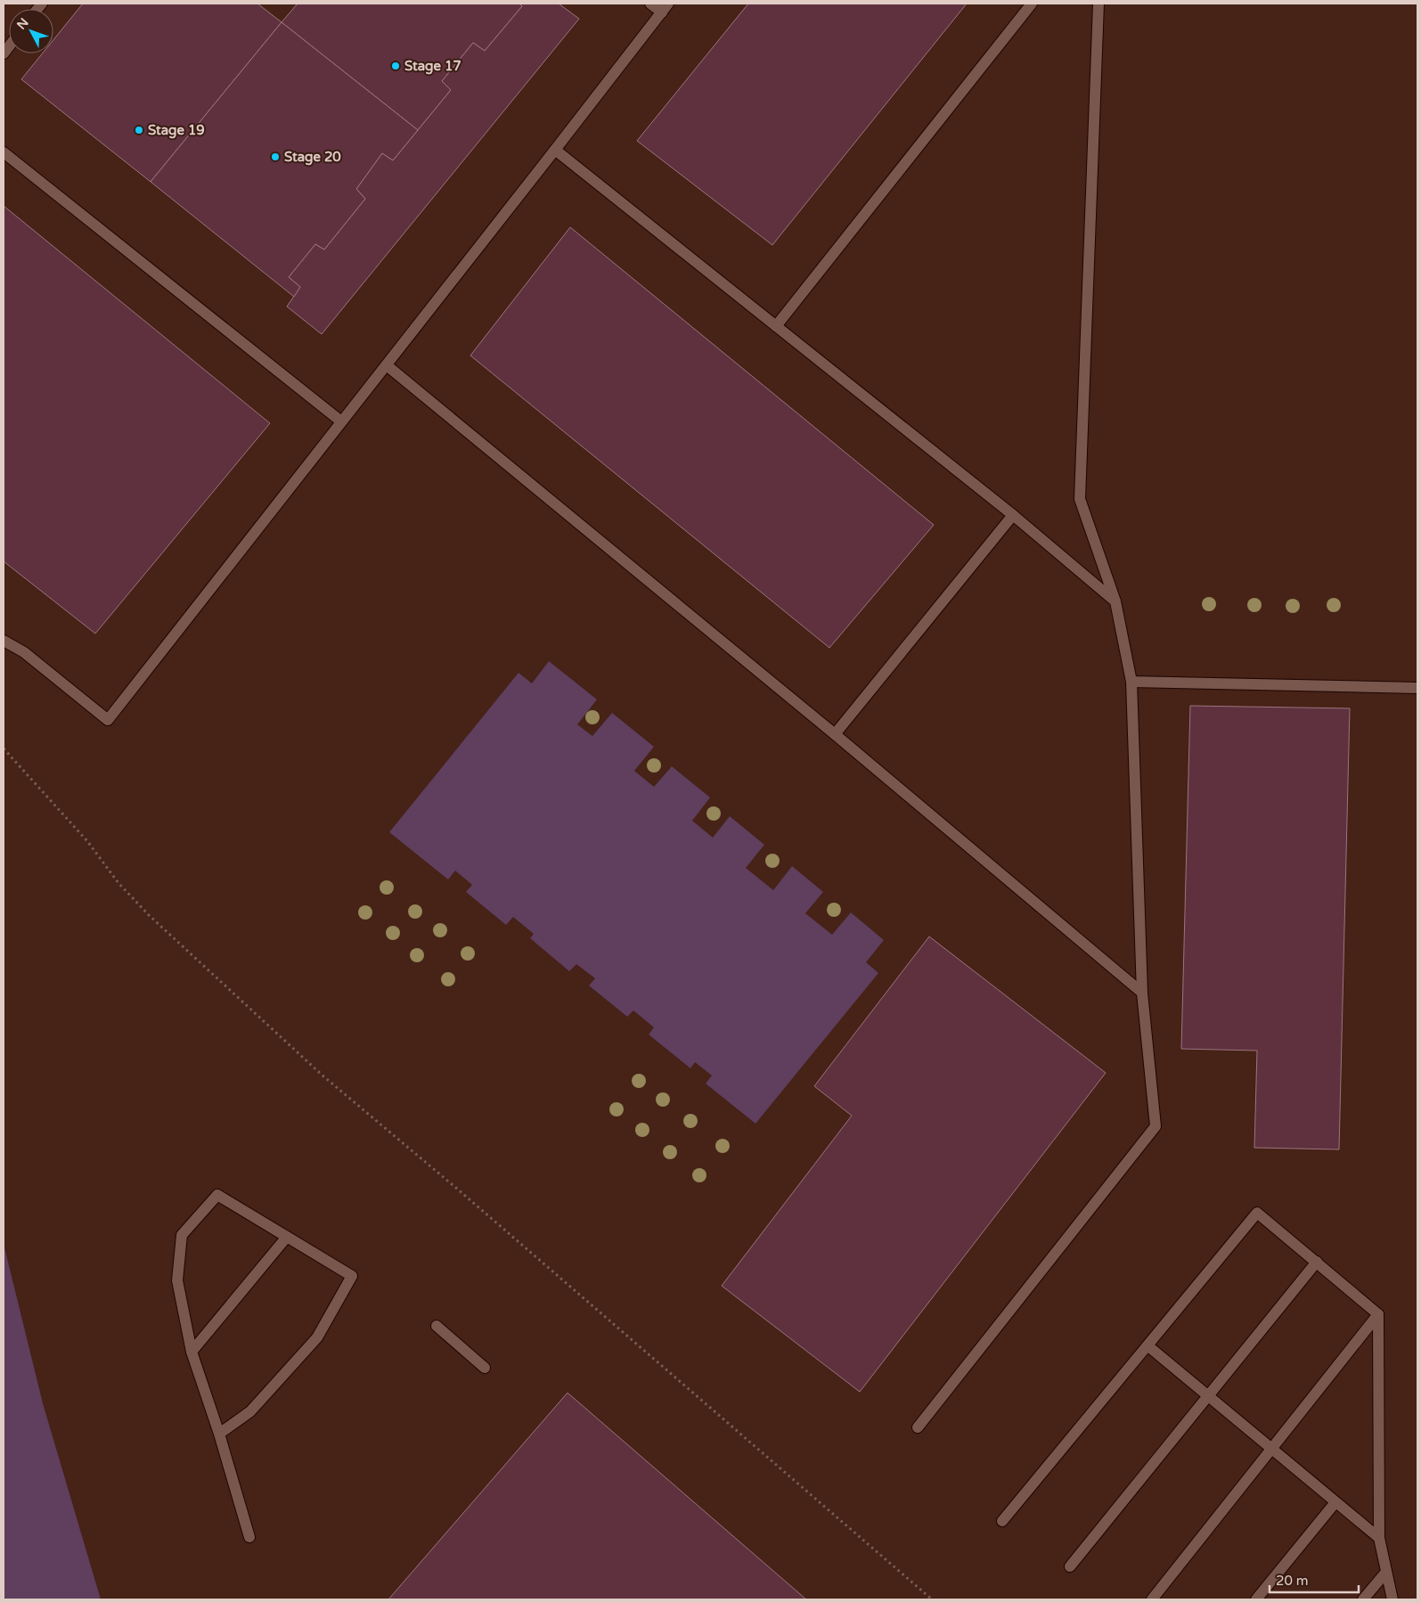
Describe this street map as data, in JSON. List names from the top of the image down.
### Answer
{
  "places": ["Stage 17", "Stage 19", "Stage 20"],
  "scale_bar": "20 m",
  "north": "top left"
}
